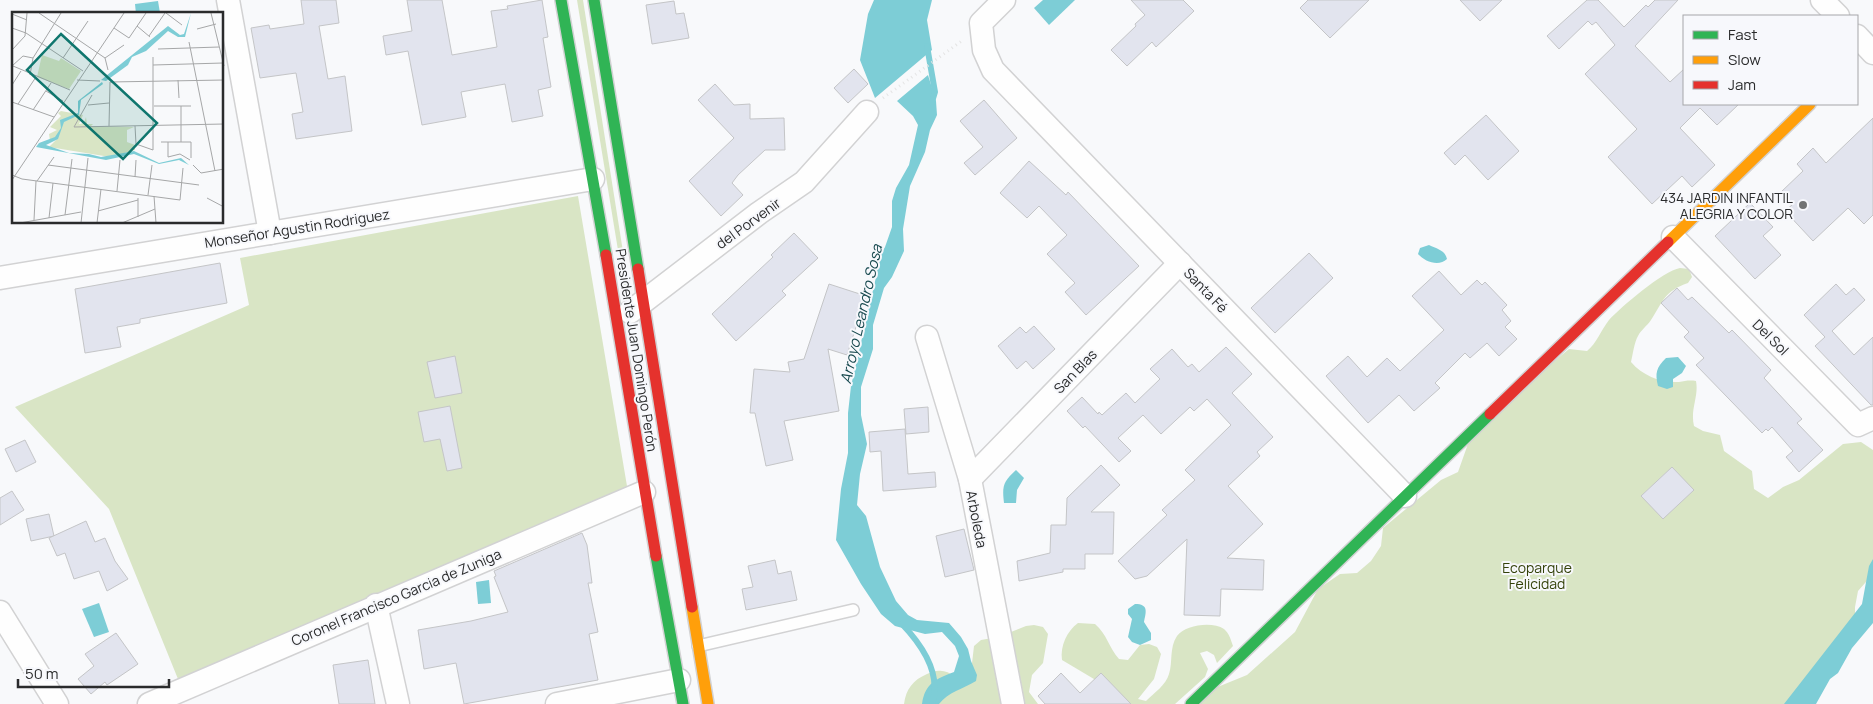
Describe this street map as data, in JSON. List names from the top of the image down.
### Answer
{
  "streets": {
    "main road": ["Presidente Juan Domingo Perón"],
    "street": [
      "del Porvenir",
      "Monseñor Agustin Rodriguez",
      "Santa Fé",
      "Del Sol",
      "San Blas",
      "Arboleda",
      "Coronel Francisco Garcia de Zuniga"
    ]
  },
  "crossings": [
    ["del Porvenir", "Presidente Juan Domingo Perón"],
    ["Monseñor Agustin Rodriguez", "Presidente Juan Domingo Perón"],
    ["Santa Fé", "San Blas"],
    ["Presidente Juan Domingo Perón", "Coronel Francisco Garcia de Zuniga"],
    ["San Blas", "Arboleda"]
  ],
  "water": ["Arroyo Leandro Sosa"],
  "parks": ["Ecoparque Felicidad"],
  "places": ["434 JARDIN INFANTIL ALEGRIA Y COLOR"],
  "legend": ["Fast", "Slow", "Jam"],
  "scale_bar": "50 m"
}
